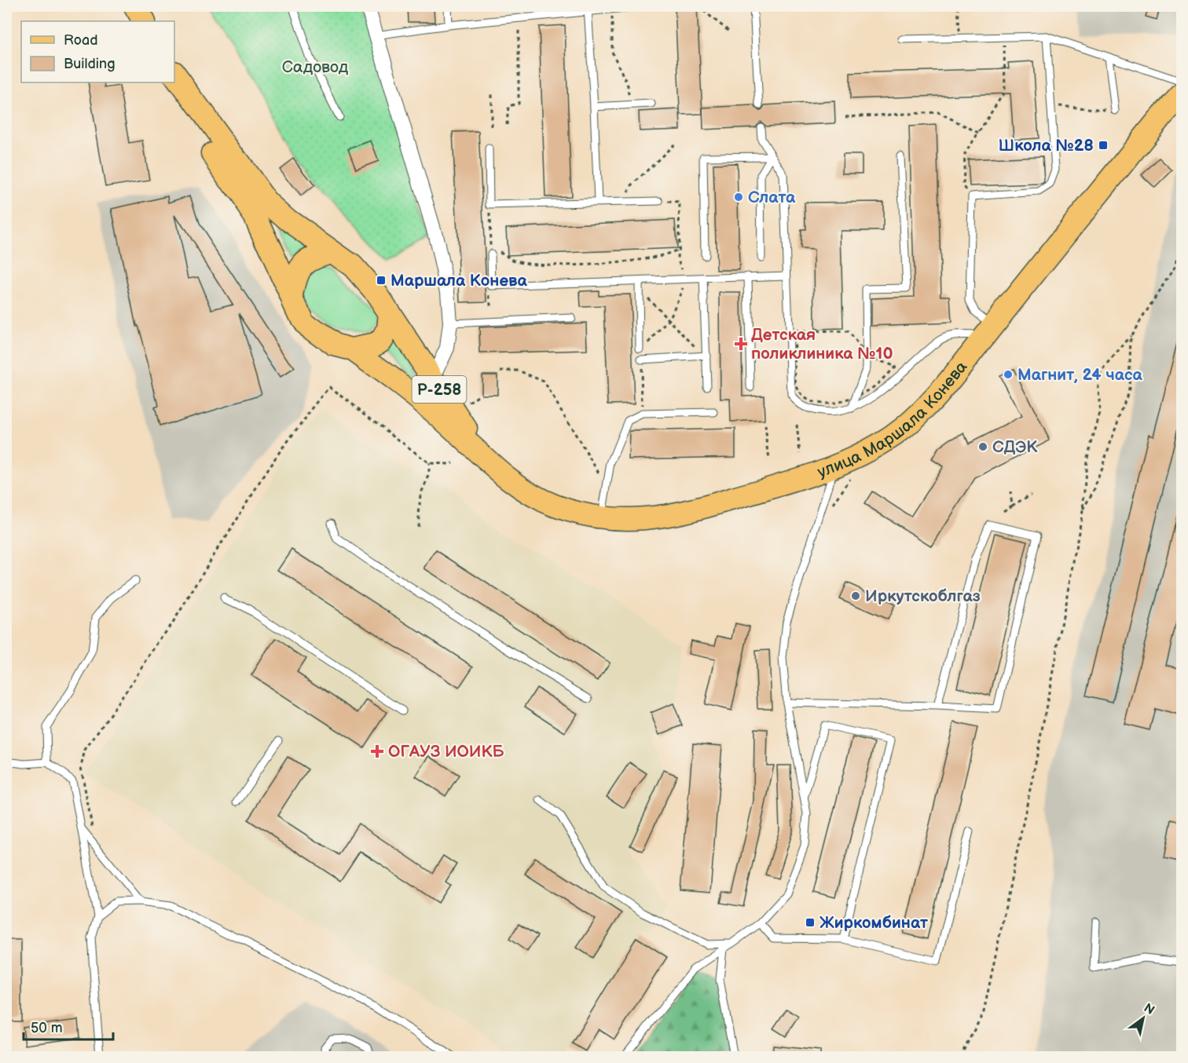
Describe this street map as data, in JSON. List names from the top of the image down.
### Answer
{
  "streets": {
    "main road": ["Р-258", "улица Маршала Конева"]
  },
  "crossings": [
    ["Р-258", "улица Маршала Конева"]
  ],
  "parks": ["Садовод"],
  "places": {
    "transit": ["Школа №28", "Маршала Конева", "Жиркомбинат"],
    "other": [
      "Слата",
      "Магнит, 24 часа",
      "СДЭК",
      "Иркутскоблгаз"
    ],
    "health": ["Детская поликлиника №10", "ОГАУЗ ИОИКБ"]
  },
  "legend": ["Road", "Building"],
  "scale_bar": "50 m",
  "north": "top right"
}
